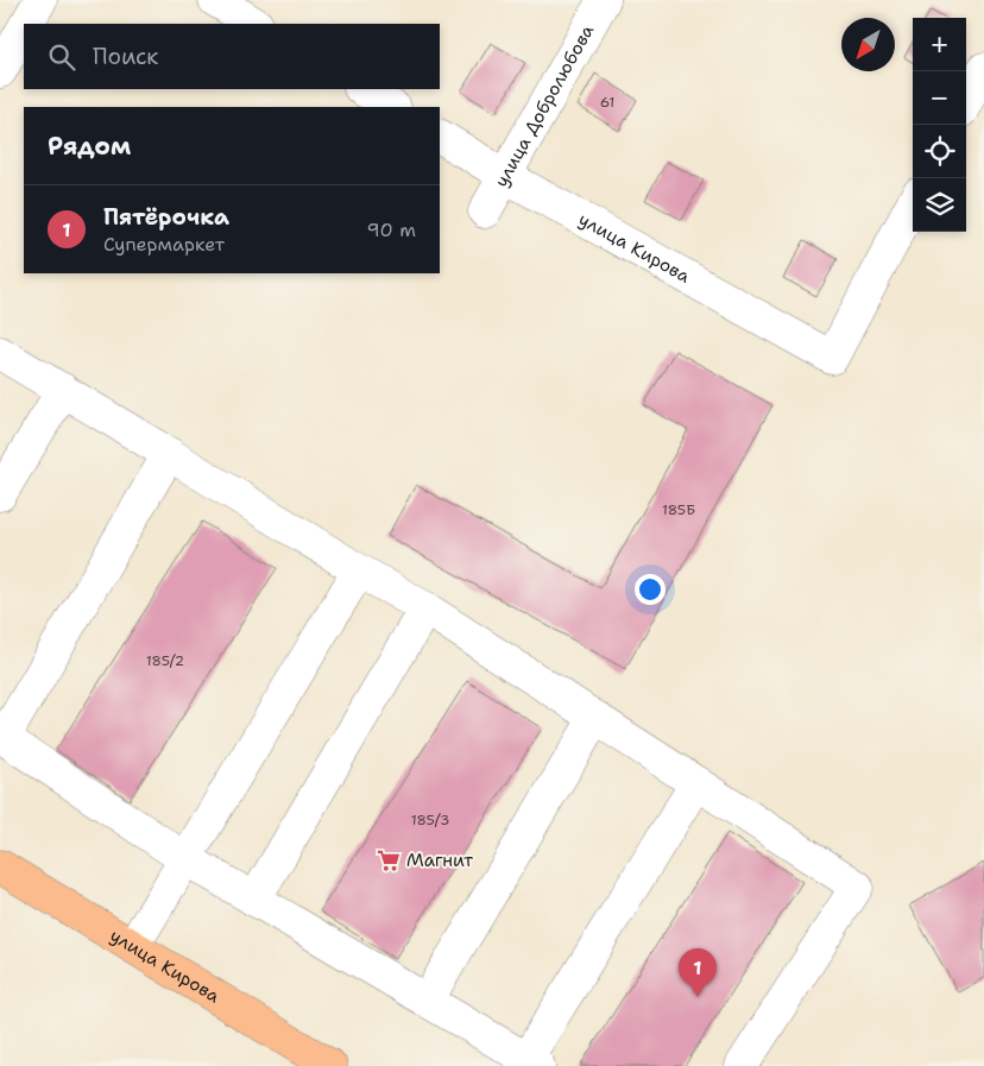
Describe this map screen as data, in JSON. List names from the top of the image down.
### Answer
{
  "streets": {
    "main road": ["улица Кирова"],
    "street": ["улица Добролюбова"]
  },
  "crossings": [
    ["улица Добролюбова", "улица Кирова"]
  ],
  "places": {
    "supermarket": ["Магнит"]
  },
  "house_numbers": [
    "61",
    "185Б",
    "185/2",
    "185/3"
  ],
  "north": "bottom left",
  "page": {
    "map_buttons": ["+", "−"],
    "search": "Поиск",
    "heading": "Рядом",
    "list": [
      {
        "mark": "1",
        "name": "Пятёрочка",
        "note": "Супермаркет",
        "value": "90 m"
      }
    ],
    "pins": "1"
  }
}
